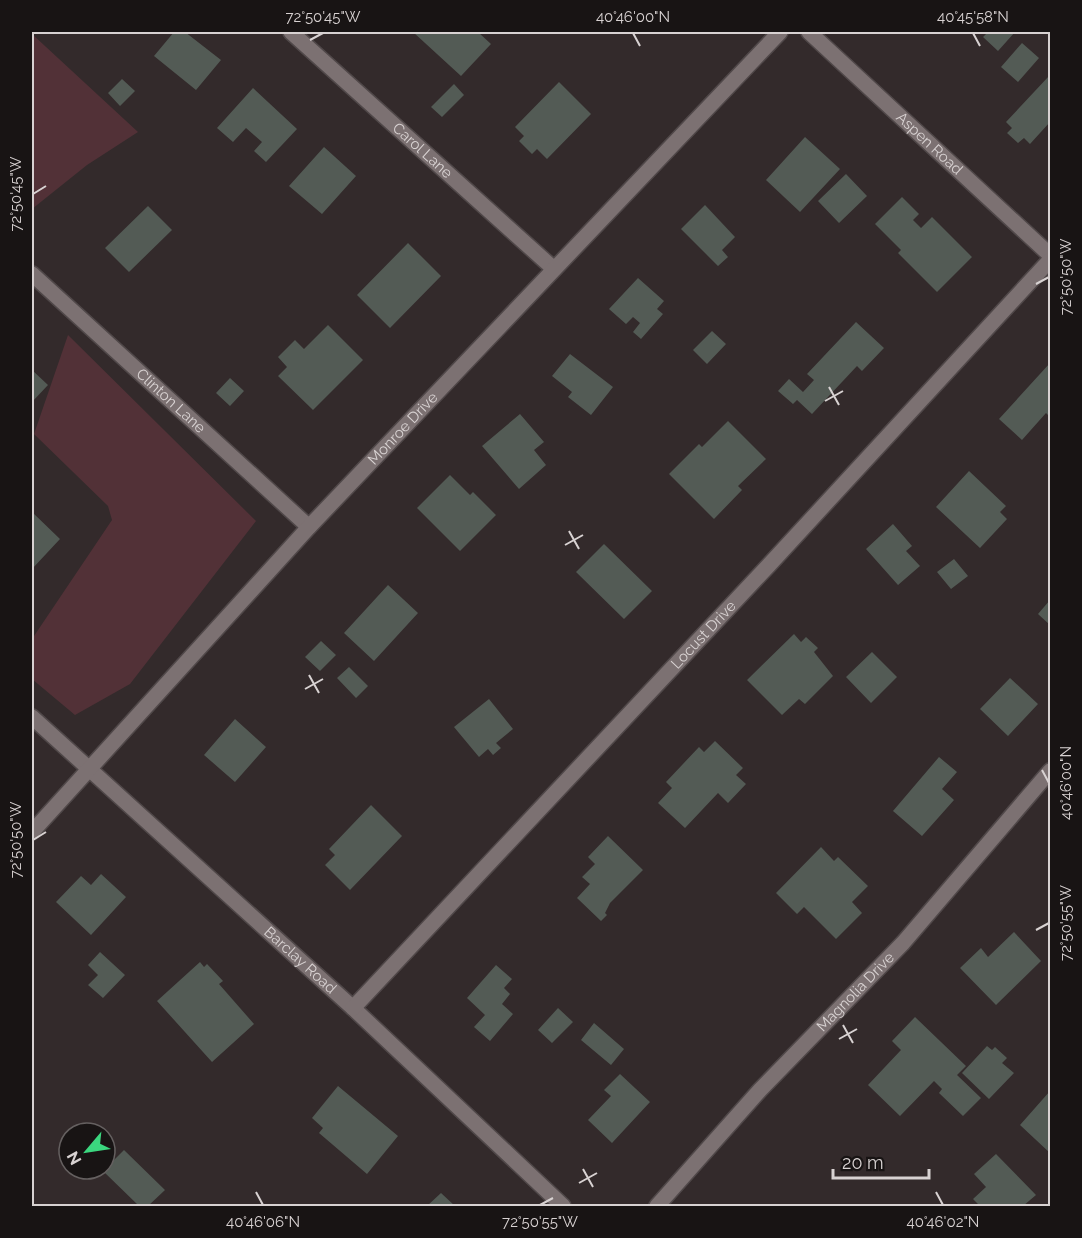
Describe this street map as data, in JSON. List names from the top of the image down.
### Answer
{
  "streets": {
    "street": [
      "Aspen Road",
      "Carol Lane",
      "Clinton Lane",
      "Monroe Drive",
      "Locust Drive",
      "Barclay Road",
      "Magnolia Drive"
    ]
  },
  "crossings": [
    ["Aspen Road", "Locust Drive"],
    ["Carol Lane", "Monroe Drive"],
    ["Clinton Lane", "Monroe Drive"],
    ["Monroe Drive", "Barclay Road"],
    ["Locust Drive", "Barclay Road"]
  ],
  "scale_bar": "20 m",
  "north": "bottom left",
  "coordinates": [
    "72°50'45\"W",
    "40°46'00\"N",
    "40°45'58\"N",
    "72°50'50\"W",
    "72°50'55\"W",
    "40°46'06\"N",
    "40°46'02\"N"
  ]
}
